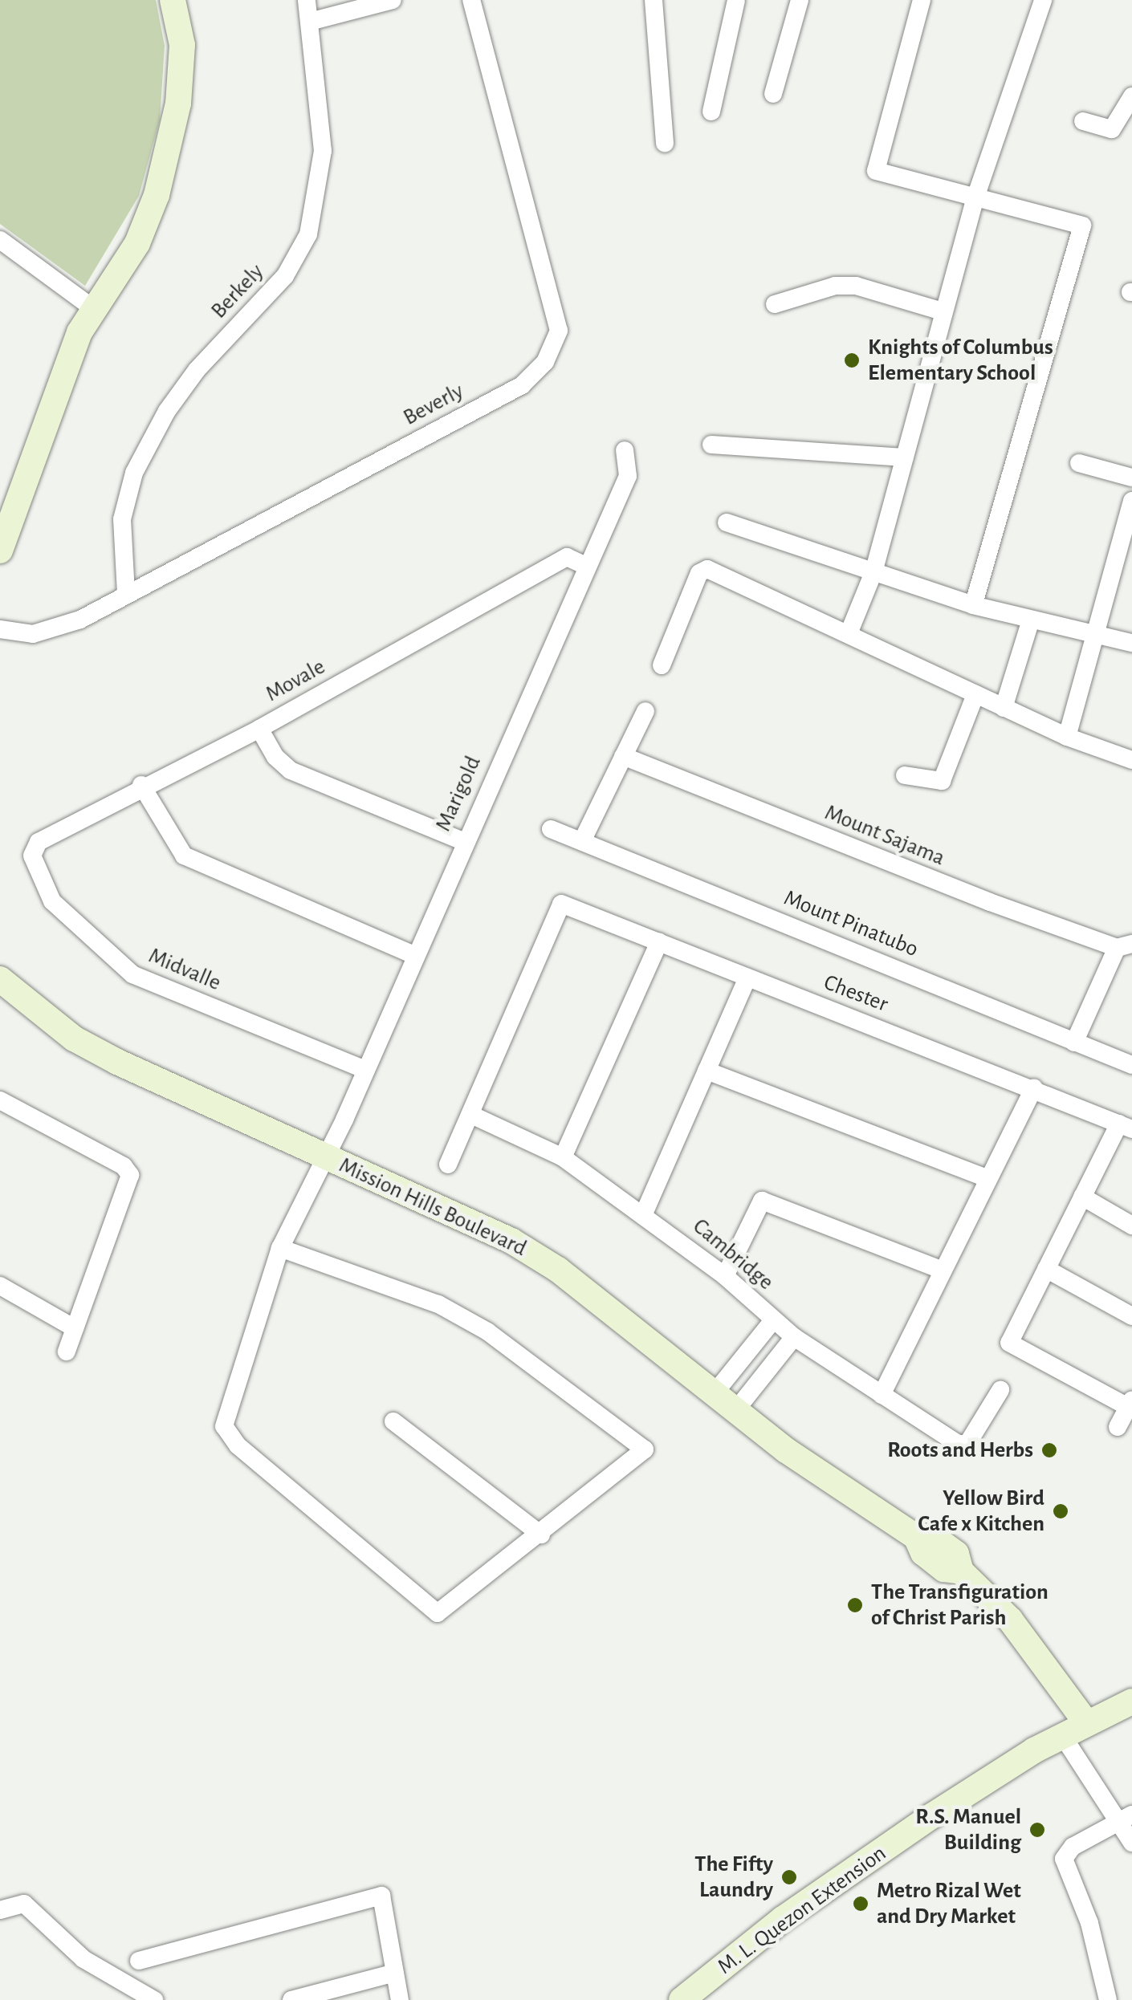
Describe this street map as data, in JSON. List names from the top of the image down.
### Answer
{
  "streets": {
    "street": [
      "Berkely",
      "Beverly",
      "Movale",
      "Marigold",
      "Mount Sajama",
      "Mount Pinatubo",
      "Midvalle",
      "Chester",
      "Mission Hills Boulevard",
      "Cambridge",
      "M. L. Quezon Extension"
    ]
  },
  "crossings": [
    ["Berkely", "Beverly"],
    ["Movale", "Marigold"],
    ["Movale", "Midvalle"],
    ["Marigold", "Midvalle"],
    ["Marigold", "Mission Hills Boulevard"],
    ["Chester", "Cambridge"],
    ["Mission Hills Boulevard", "M. L. Quezon Extension"]
  ],
  "places": [
    "Knights of Columbus Elementary School",
    "Roots and Herbs",
    "Yellow Bird Cafe x Kitchen",
    "The Transfiguration of Christ Parish",
    "R.S. Manuel Building",
    "The Fifty Laundry",
    "Metro Rizal Wet and Dry Market"
  ]
}
